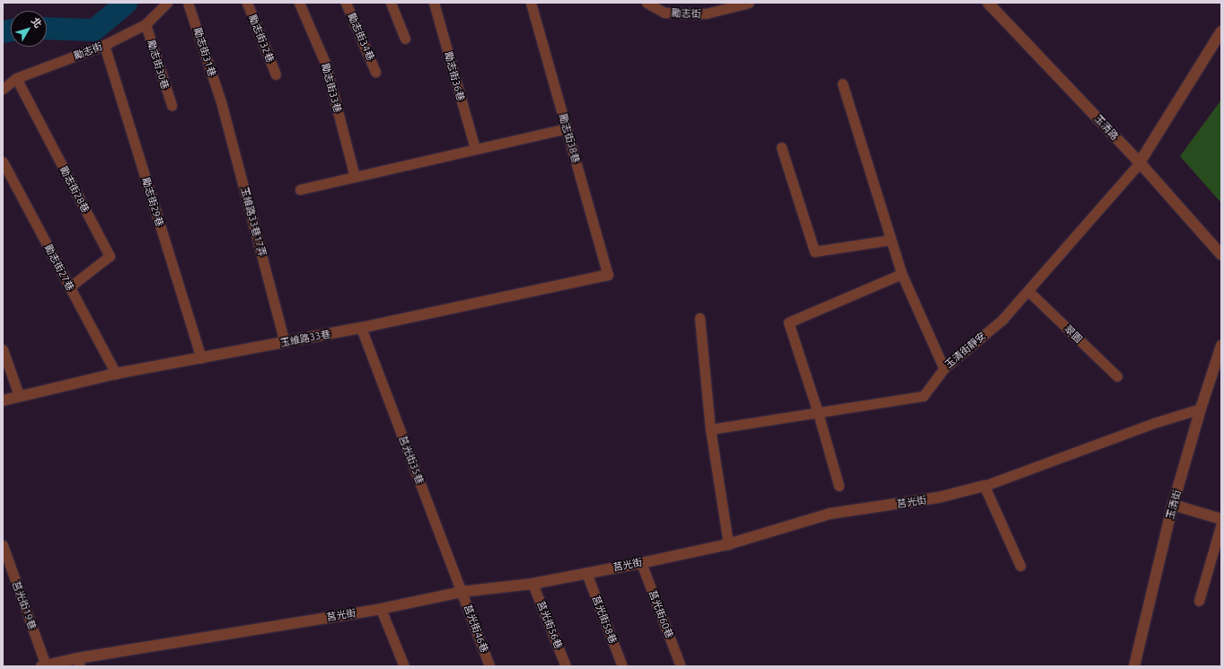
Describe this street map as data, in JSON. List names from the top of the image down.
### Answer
{
  "streets": {
    "street": [
      "玉清路",
      "玉維路33巷",
      "莒光街",
      "玉清街"
    ],
    "lane": [
      "勵志街",
      "勵志街34巷",
      "勵志街32巷",
      "勵志街31巷",
      "勵志街30巷",
      "勵志街36巷",
      "勵志街33巷",
      "勵志街38巷",
      "勵志街28巷",
      "勵志街29巷",
      "玉維路33巷17弄",
      "勵志街27巷",
      "翠園",
      "玉清街靜安",
      "莒光街35巷",
      "莒光街19巷",
      "莒光街60巷",
      "莒光街58巷",
      "莒光街56巷",
      "莒光街46巷"
    ]
  },
  "crossings": [
    ["勵志街", "勵志街30巷"],
    ["勵志街", "勵志街28巷"],
    ["勵志街", "勵志街29巷"],
    ["勵志街31巷", "玉維路33巷17弄"],
    ["玉清路", "玉清街靜安"],
    ["勵志街38巷", "玉維路33巷"],
    ["勵志街28巷", "勵志街27巷"],
    ["勵志街29巷", "玉維路33巷"],
    ["玉維路33巷17弄", "玉維路33巷"],
    ["勵志街27巷", "玉維路33巷"],
    ["翠園", "玉清街靜安"],
    ["玉維路33巷", "莒光街35巷"],
    ["莒光街35巷", "莒光街"],
    ["莒光街35巷", "莒光街46巷"],
    ["莒光街", "玉清街"],
    ["莒光街", "莒光街19巷"],
    ["莒光街", "莒光街60巷"],
    ["莒光街", "莒光街58巷"],
    ["莒光街", "莒光街56巷"],
    ["莒光街", "莒光街46巷"]
  ],
  "north": "top right"
}
